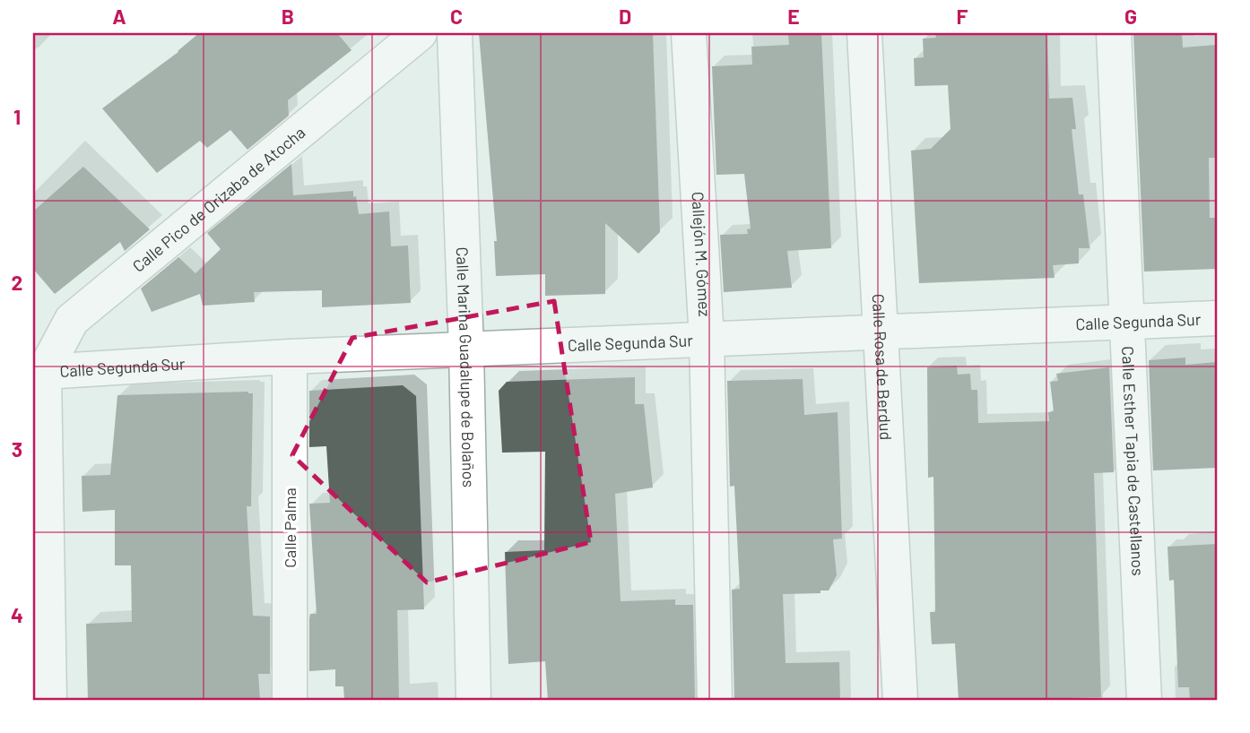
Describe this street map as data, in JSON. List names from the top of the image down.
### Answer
{
  "streets": {
    "street": [
      "Calle Pico de Orizaba de Atocha",
      "Callejón M. Gómez",
      "Calle Segunda Sur",
      "Calle Marina Guadalupe de Bolaños",
      "Calle Rosa de Berdud",
      "Calle Esther Tapia de Castellanos",
      "Calle Palma"
    ]
  },
  "crossings": [
    ["Calle Pico de Orizaba de Atocha", "Calle Segunda Sur"],
    ["Callejón M. Gómez", "Calle Segunda Sur"],
    ["Calle Segunda Sur", "Calle Marina Guadalupe de Bolaños"],
    ["Calle Segunda Sur", "Calle Rosa de Berdud"],
    ["Calle Segunda Sur", "Calle Esther Tapia de Castellanos"],
    ["Calle Segunda Sur", "Calle Palma"]
  ],
  "grid": {
    "columns": [
      "A",
      "B",
      "C",
      "D",
      "E",
      "F",
      "G"
    ],
    "rows": [
      "1",
      "2",
      "3",
      "4"
    ]
  }
}
